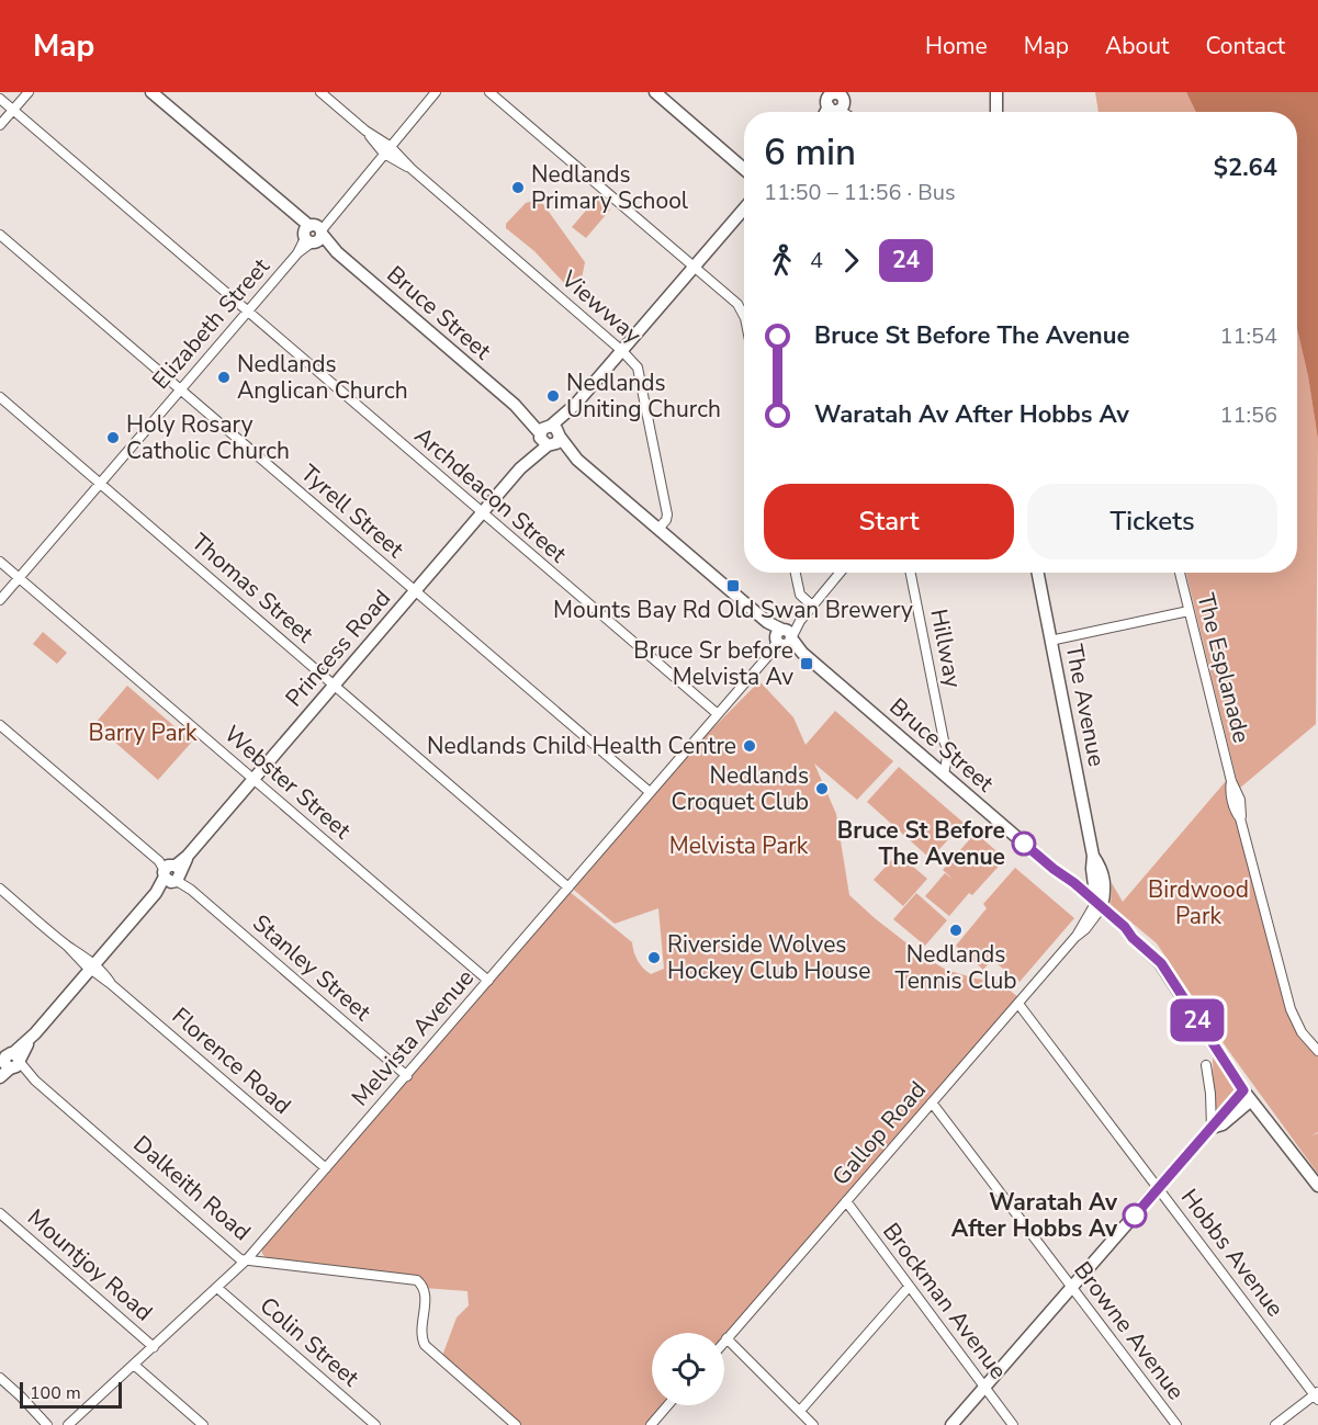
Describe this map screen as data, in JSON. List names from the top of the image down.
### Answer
{
  "streets": {
    "street": [
      "Viewway",
      "Bruce Street",
      "Elizabeth Street",
      "Archdeacon Street",
      "Tyrell Street",
      "Thomas Street",
      "Princess Road",
      "Hillway",
      "The Esplanade",
      "The Avenue",
      "Webster Street",
      "Stanley Street",
      "Melvista Avenue",
      "Florence Road",
      "Gallop Road",
      "Dalkeith Road",
      "Hobbs Avenue",
      "Mountjoy Road",
      "Brockman Avenue",
      "Browne Avenue",
      "Colin Street"
    ]
  },
  "crossings": [
    ["Viewway", "Bruce Street"],
    ["Viewway", "Elizabeth Street"],
    ["Viewway", "Princess Road"],
    ["Bruce Street", "Elizabeth Street"],
    ["Bruce Street", "Princess Road"],
    ["Bruce Street", "Hillway"],
    ["Bruce Street", "The Avenue"],
    ["Bruce Street", "Melvista Avenue"],
    ["Bruce Street", "Gallop Road"],
    ["Elizabeth Street", "Archdeacon Street"],
    ["Elizabeth Street", "Tyrell Street"],
    ["Elizabeth Street", "Thomas Street"],
    ["Elizabeth Street", "Webster Street"],
    ["Archdeacon Street", "Princess Road"],
    ["Archdeacon Street", "Melvista Avenue"],
    ["Tyrell Street", "Princess Road"],
    ["Tyrell Street", "Melvista Avenue"],
    ["Thomas Street", "Princess Road"],
    ["Thomas Street", "Melvista Avenue"],
    ["Princess Road", "Webster Street"],
    ["Princess Road", "Stanley Street"],
    ["The Avenue", "Gallop Road"],
    ["Webster Street", "Melvista Avenue"],
    ["Stanley Street", "Melvista Avenue"],
    ["Melvista Avenue", "Florence Road"],
    ["Melvista Avenue", "Dalkeith Road"],
    ["Melvista Avenue", "Mountjoy Road"],
    ["Melvista Avenue", "Colin Street"],
    ["Gallop Road", "Hobbs Avenue"],
    ["Gallop Road", "Brockman Avenue"],
    ["Gallop Road", "Browne Avenue"]
  ],
  "parks": ["Barry Park", "Melvista Park", "Birdwood Park"],
  "places": {
    "other": [
      "Nedlands Primary School",
      "Nedlands Anglican Church",
      "Nedlands Uniting Church",
      "Holy Rosary Catholic Church",
      "Nedlands Child Health Centre",
      "Nedlands Croquet Club",
      "Bruce St Before The Avenue",
      "Nedlands Tennis Club",
      "Riverside Wolves Hockey Club House",
      "Waratah Av After Hobbs Av"
    ],
    "transit": ["Mounts Bay Rd Old Swan Brewery", "Bruce Sr before Melvista Av"]
  },
  "lines": ["bus line 24"],
  "scale_bar": "100 m",
  "page": {
    "header": "Map",
    "nav": [
      "Home",
      "Map",
      "About",
      "Contact"
    ],
    "on_map": "24",
    "heading": ["6 min", "11:50 – 11:56 · Bus", "$2.64"],
    "legs": ["4", "24"],
    "list": [
      {
        "name": "Bruce St Before The Avenue",
        "value": "11:54"
      },
      {
        "name": "Waratah Av After Hobbs Av",
        "value": "11:56"
      }
    ],
    "buttons": ["Start", "Tickets"],
    "scale": "100 m"
  }
}
